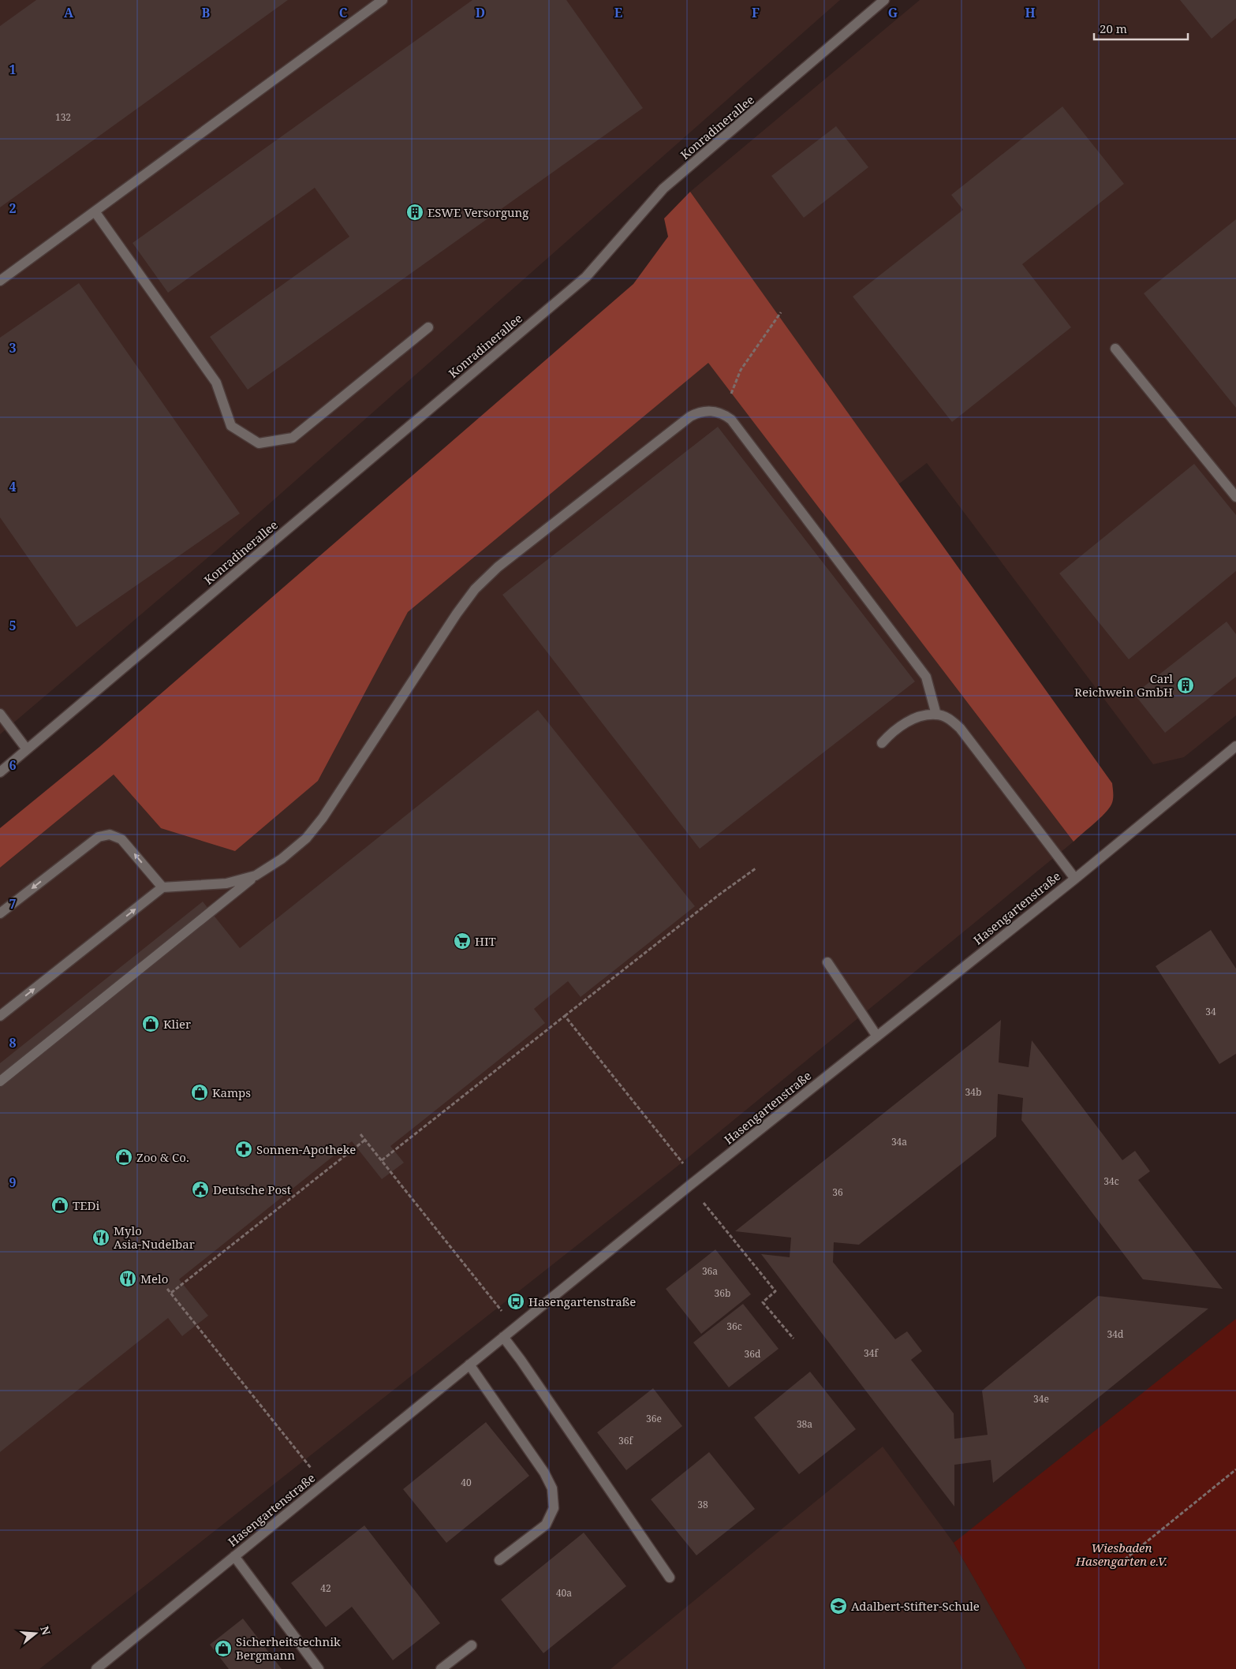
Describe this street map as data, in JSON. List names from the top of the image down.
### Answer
{
  "streets": {
    "street": ["Konradinerallee", "Hasengartenstraße"]
  },
  "parks": ["Wiesbaden Hasengarten e.V."],
  "places": {
    "building": ["ESWE Versorgung", "Carl Reichwein GmbH"],
    "supermarket": ["HIT"],
    "shop": [
      "Klier",
      "Kamps",
      "Zoo & Co.",
      "TEDi",
      "Sicherheitstechnik Bergmann"
    ],
    "pharmacy": ["Sonnen-Apotheke"],
    "public building": ["Deutsche Post"],
    "restaurant": ["Mylo Asia-Nudelbar", "Melo"],
    "bus stop": ["Hasengartenstraße"],
    "school or university": ["Adalbert-Stifter-Schule"]
  },
  "house_numbers": [
    "132",
    "34",
    "34b",
    "34a",
    "34c",
    "36",
    "36a",
    "36b",
    "36c",
    "34d",
    "34f",
    "36d",
    "34e",
    "36e",
    "38a",
    "36f",
    "40",
    "38",
    "42",
    "40a"
  ],
  "scale_bar": "20 m",
  "north": "right",
  "grid": {
    "columns": [
      "A",
      "B",
      "C",
      "D",
      "E",
      "F",
      "G",
      "H"
    ],
    "rows": [
      "1",
      "2",
      "3",
      "4",
      "5",
      "6",
      "7",
      "8",
      "9"
    ]
  }
}
